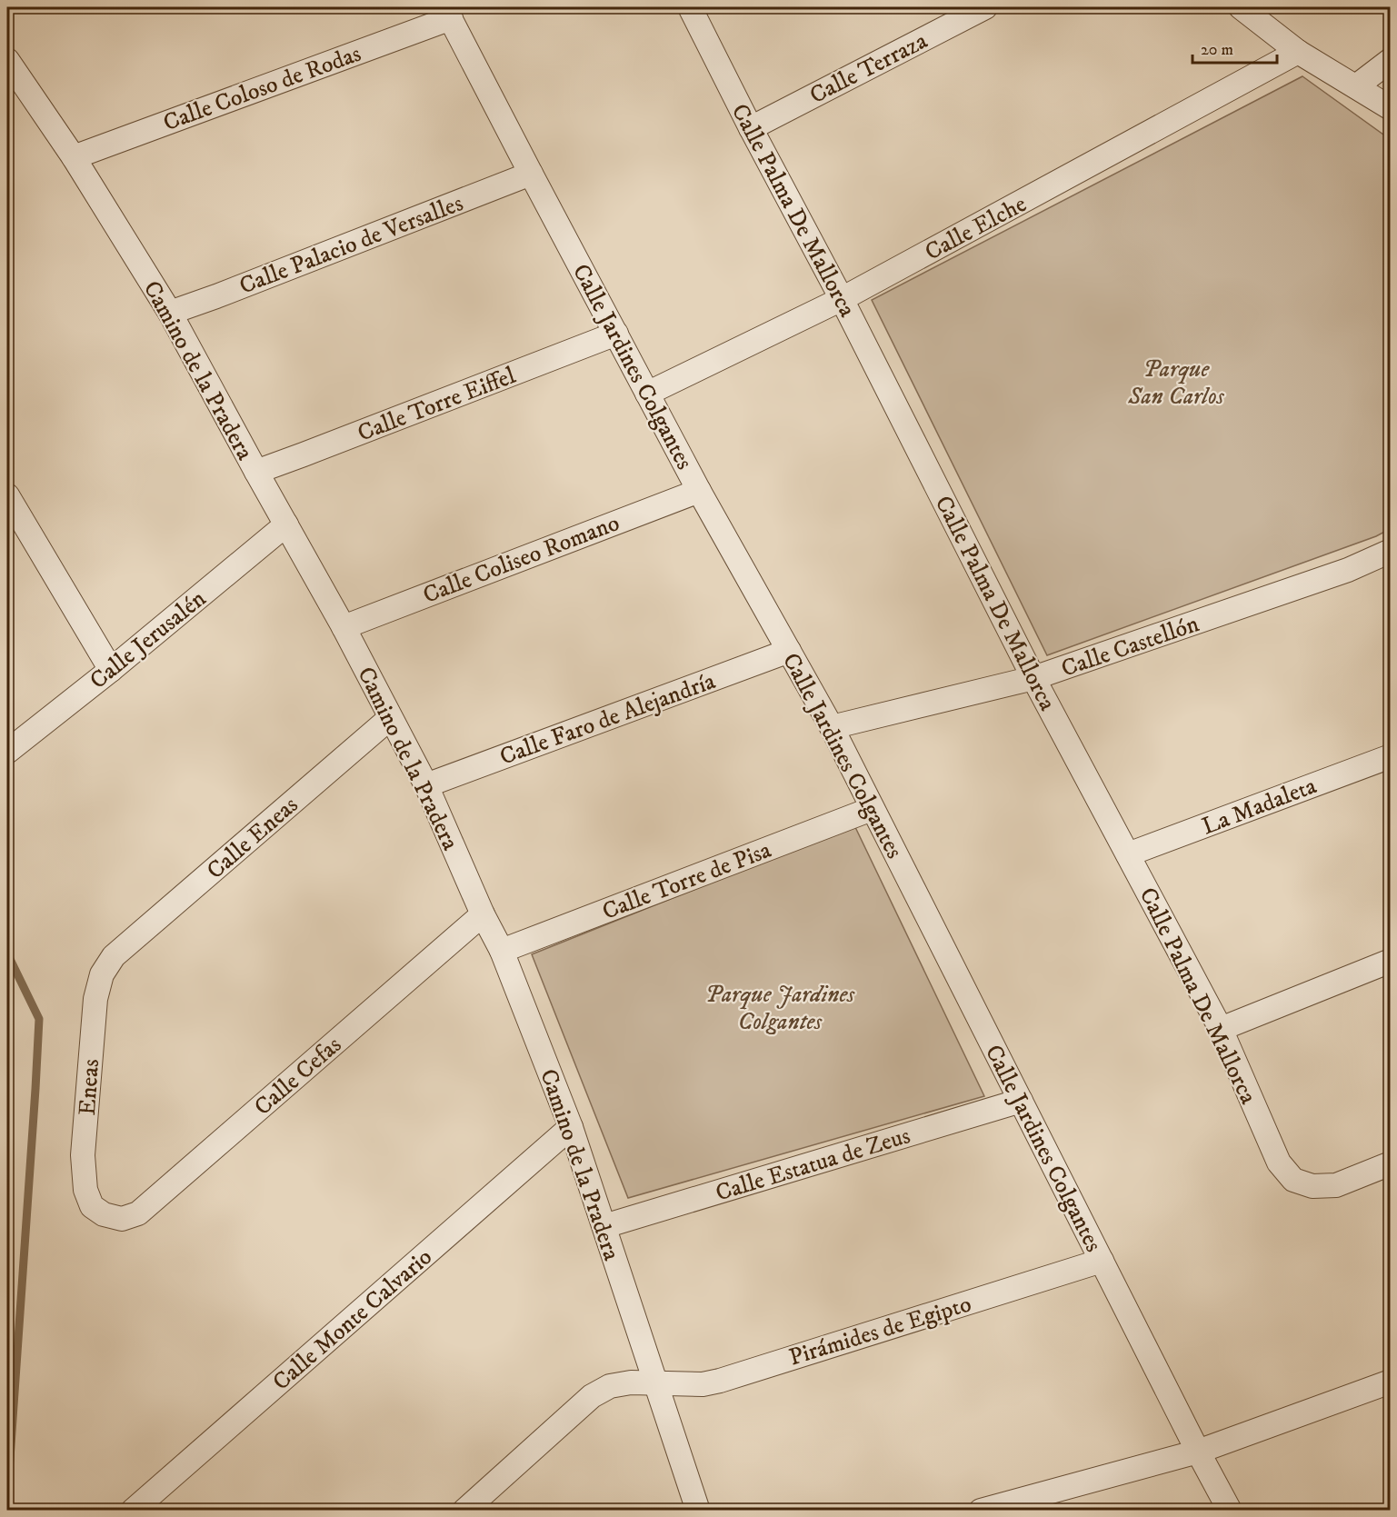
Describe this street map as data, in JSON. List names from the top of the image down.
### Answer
{
  "streets": {
    "street": [
      "Calle Terraza",
      "Calle Coloso de Rodas",
      "Calle Palma De Mallorca",
      "Calle Elche",
      "Calle Palacio de Versalles",
      "Calle Jardines Colgantes",
      "Camino de la Pradera",
      "Calle Torre Eiffel",
      "Calle Coliseo Romano",
      "Calle Jerusalén",
      "Calle Castellón",
      "Calle Faro de Alejandría",
      "La Madaleta",
      "Calle Eneas",
      "Calle Torre de Pisa",
      "Calle Cefas",
      "Eneas",
      "Calle Estatua de Zeus",
      "Calle Monte Calvario",
      "Pirámides de Egipto"
    ]
  },
  "crossings": [
    ["Calle Terraza", "Calle Palma De Mallorca"],
    ["Calle Coloso de Rodas", "Calle Jardines Colgantes"],
    ["Calle Coloso de Rodas", "Camino de la Pradera"],
    ["Calle Palma De Mallorca", "Calle Elche"],
    ["Calle Palma De Mallorca", "Calle Castellón"],
    ["Calle Palma De Mallorca", "La Madaleta"],
    ["Calle Elche", "Calle Jardines Colgantes"],
    ["Calle Palacio de Versalles", "Calle Jardines Colgantes"],
    ["Calle Palacio de Versalles", "Camino de la Pradera"],
    ["Calle Jardines Colgantes", "Calle Torre Eiffel"],
    ["Calle Jardines Colgantes", "Calle Coliseo Romano"],
    ["Calle Jardines Colgantes", "Calle Castellón"],
    ["Calle Jardines Colgantes", "Calle Faro de Alejandría"],
    ["Calle Jardines Colgantes", "Calle Torre de Pisa"],
    ["Calle Jardines Colgantes", "Calle Estatua de Zeus"],
    ["Calle Jardines Colgantes", "Pirámides de Egipto"],
    ["Camino de la Pradera", "Calle Torre Eiffel"],
    ["Camino de la Pradera", "Calle Coliseo Romano"],
    ["Camino de la Pradera", "Calle Jerusalén"],
    ["Camino de la Pradera", "Calle Faro de Alejandría"],
    ["Camino de la Pradera", "Calle Eneas"],
    ["Camino de la Pradera", "Calle Torre de Pisa"],
    ["Camino de la Pradera", "Calle Cefas"],
    ["Camino de la Pradera", "Calle Estatua de Zeus"],
    ["Camino de la Pradera", "Calle Monte Calvario"],
    ["Camino de la Pradera", "Pirámides de Egipto"],
    ["Calle Eneas", "Eneas"],
    ["Calle Cefas", "Eneas"]
  ],
  "parks": ["Parque San Carlos", "Parque Jardines Colgantes"],
  "scale_bar": "20 m"
}
